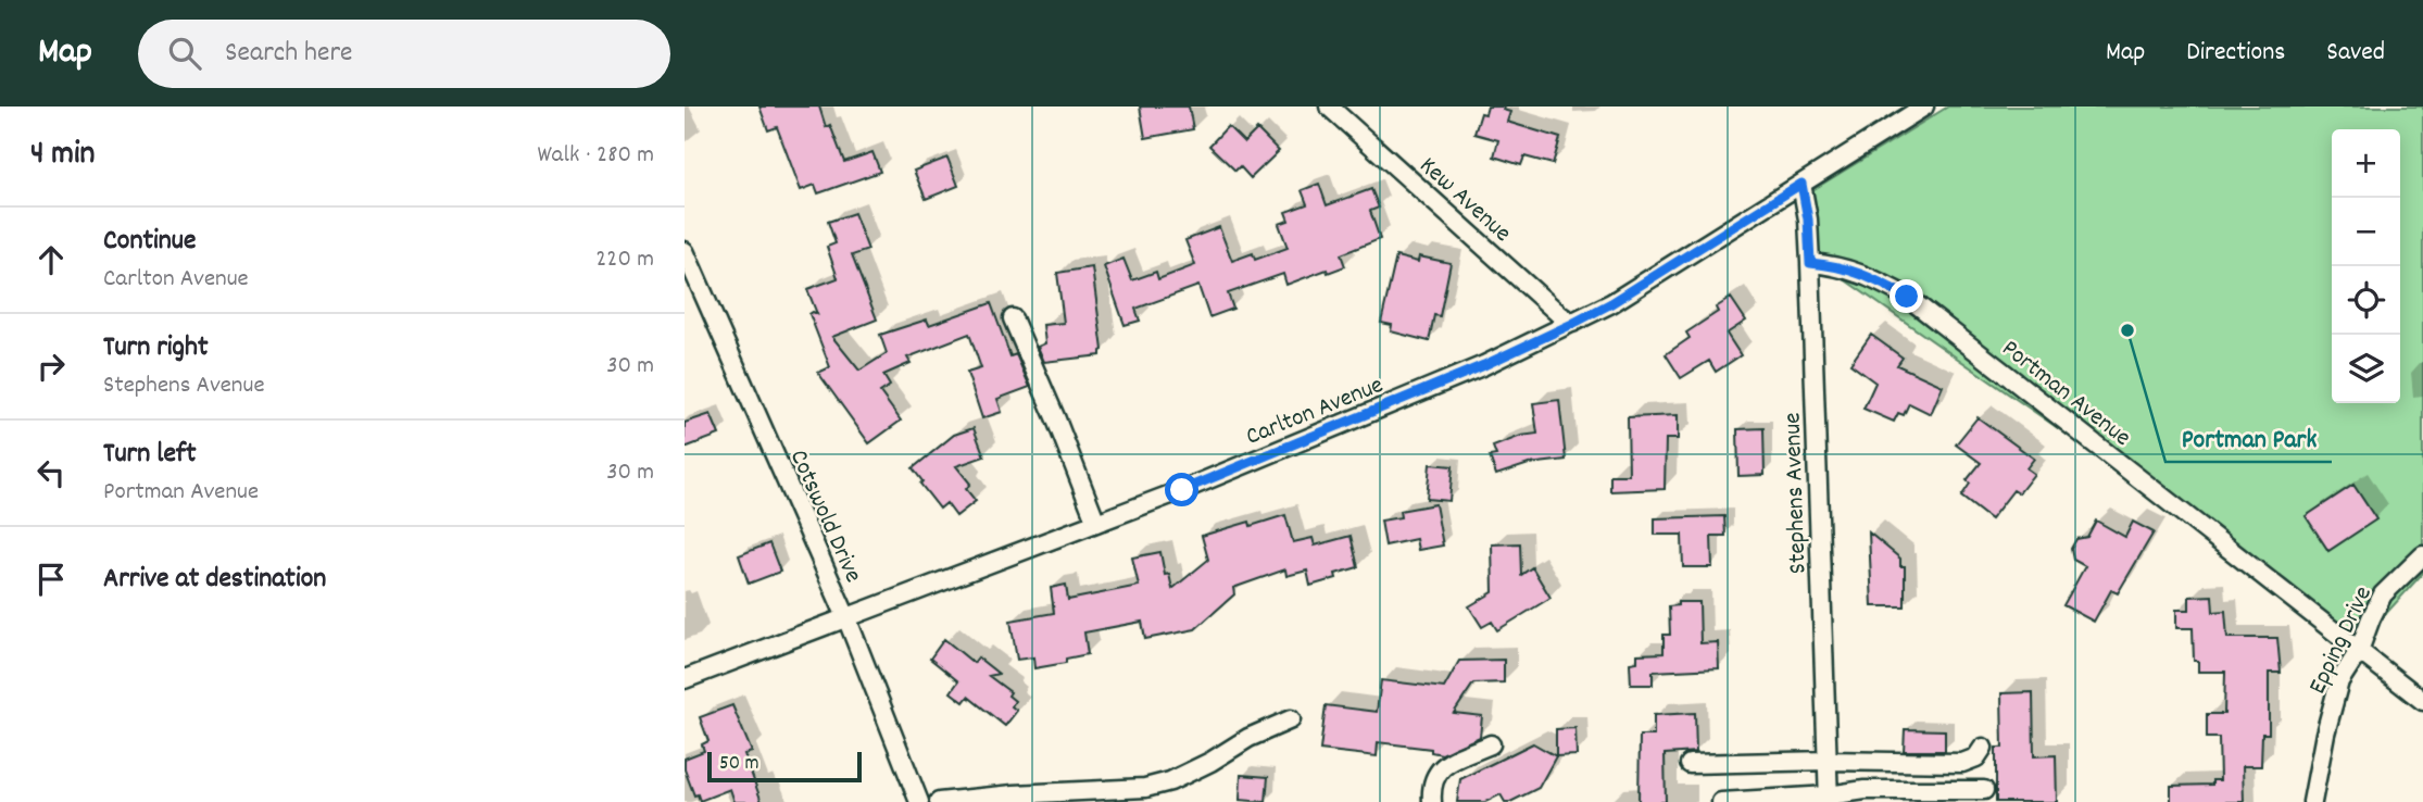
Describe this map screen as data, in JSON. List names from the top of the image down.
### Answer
{
  "streets": {
    "street": [
      "Kew Avenue",
      "Portman Avenue",
      "Carlton Avenue",
      "Stephens Avenue",
      "Cotswold Drive",
      "Epping Drive"
    ]
  },
  "crossings": [
    ["Kew Avenue", "Carlton Avenue"],
    ["Portman Avenue", "Stephens Avenue"],
    ["Portman Avenue", "Epping Drive"],
    ["Carlton Avenue", "Stephens Avenue"],
    ["Carlton Avenue", "Cotswold Drive"]
  ],
  "places": ["Portman Park"],
  "scale_bar": "50 m",
  "page": {
    "header": "Map",
    "search": "Search here",
    "nav": ["Map", "Directions", "Saved"],
    "heading": ["4 min", "Walk · 280 m"],
    "map_buttons": ["+", "−"],
    "list": [
      ["Continue", "Carlton Avenue", "220 m"],
      ["Turn right", "Stephens Avenue", "30 m"],
      ["Turn left", "Portman Avenue", "30 m"],
      "Arrive at destination"
    ],
    "scale": "50 m"
  }
}
